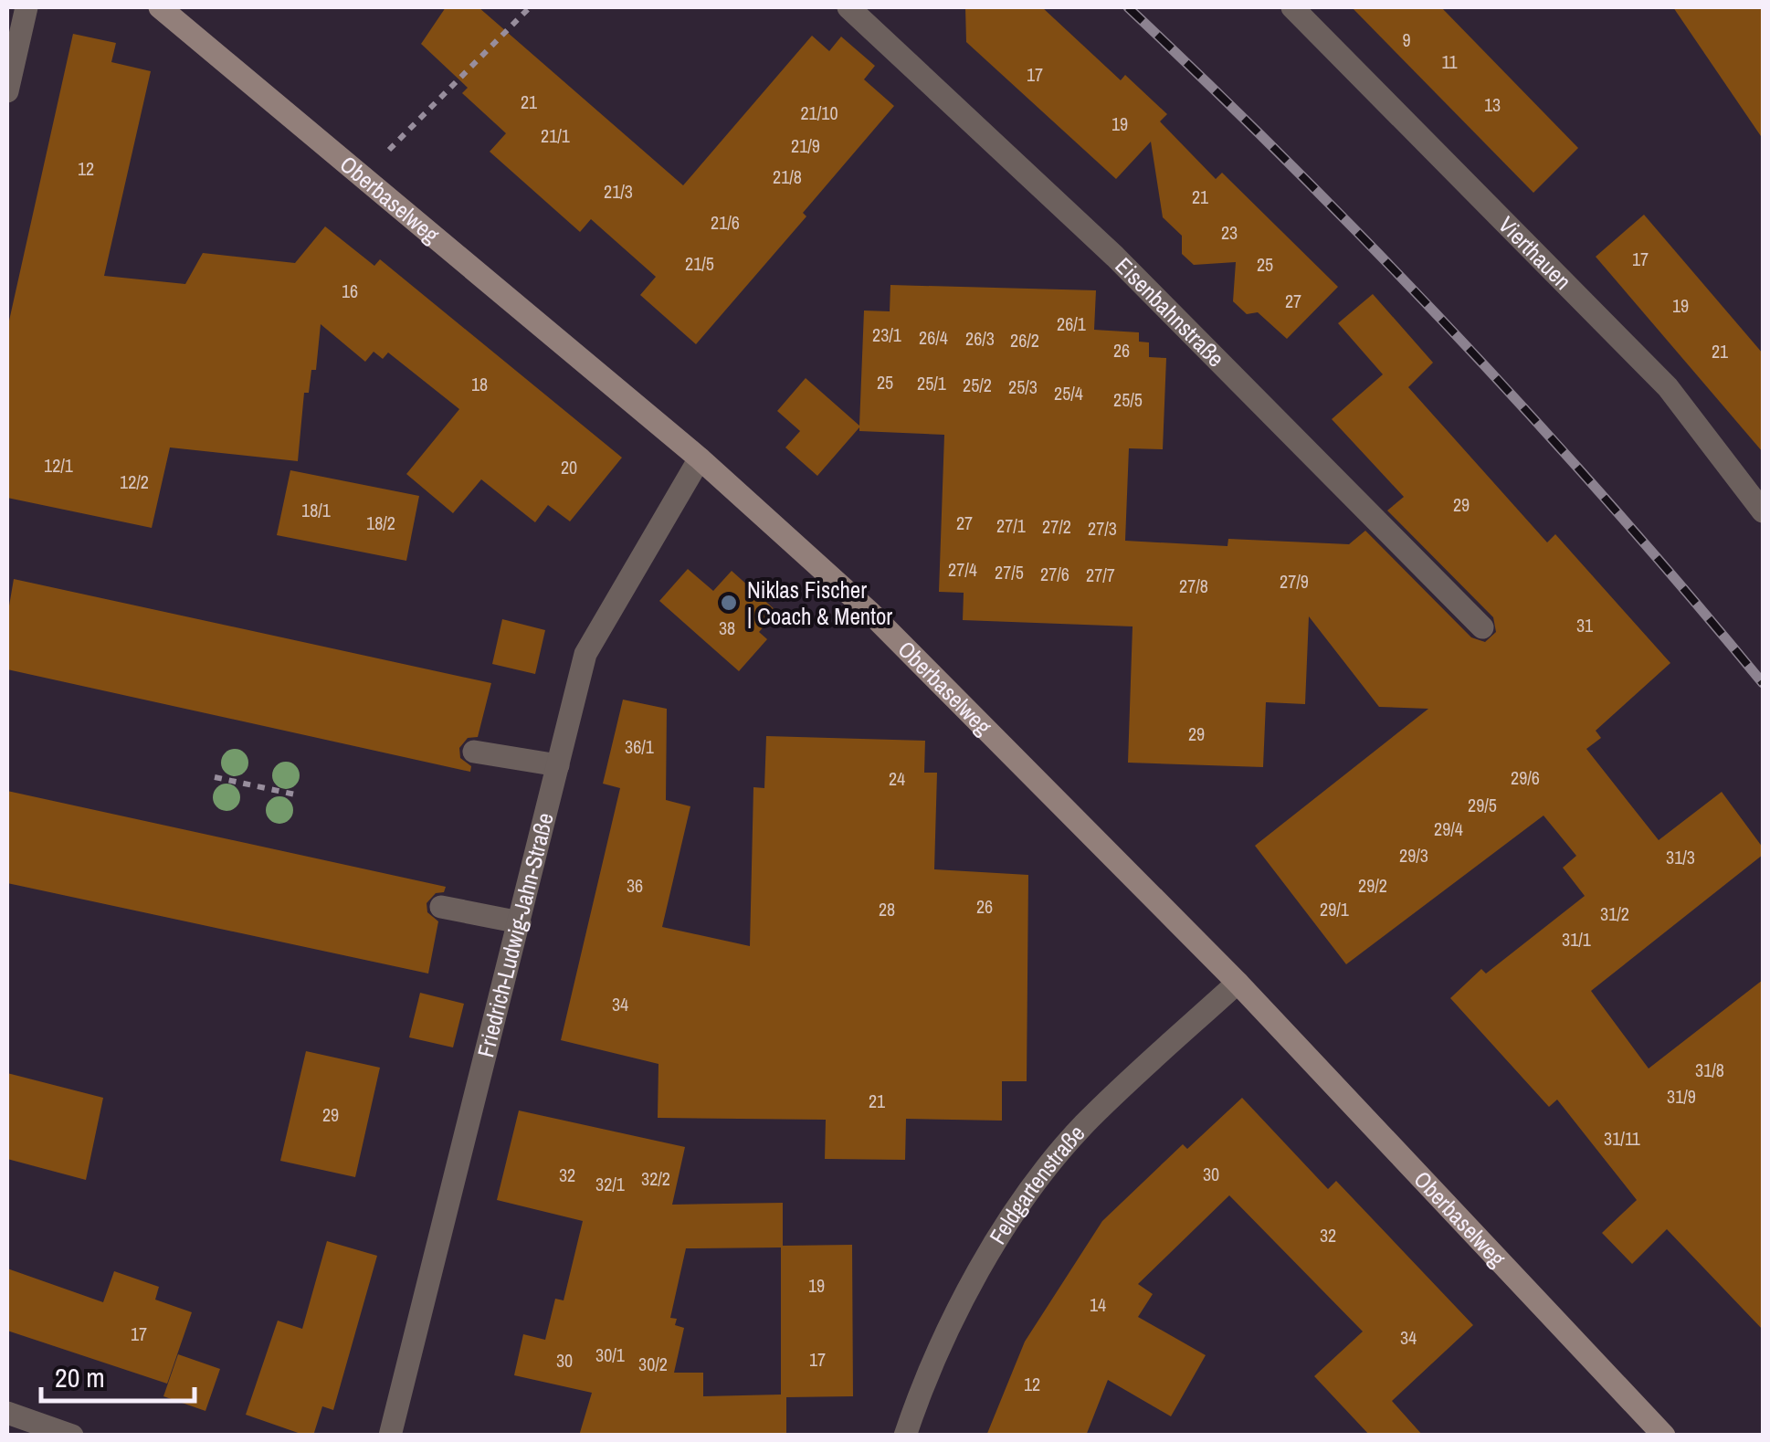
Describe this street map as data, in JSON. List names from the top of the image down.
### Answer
{
  "streets": {
    "street": [
      "Oberbaselweg",
      "Vierthauen",
      "Eisenbahnstraße",
      "Friedrich-Ludwig-Jahn-Straße",
      "Feldgartenstraße"
    ]
  },
  "crossings": [
    ["Oberbaselweg", "Friedrich-Ludwig-Jahn-Straße"],
    ["Oberbaselweg", "Feldgartenstraße"]
  ],
  "places": ["Niklas Fischer | Coach & Mentor"],
  "house_numbers": [
    "9",
    "11",
    "17",
    "21",
    "13",
    "21/10",
    "19",
    "21/1",
    "21/9",
    "12",
    "21/8",
    "21/3",
    "21",
    "21/6",
    "23",
    "17",
    "21/5",
    "25",
    "16",
    "27",
    "19",
    "26/1",
    "23/1",
    "26/4",
    "26/3",
    "26/2",
    "26",
    "21",
    "25",
    "25/1",
    "18",
    "25/2",
    "25/3",
    "25/4",
    "25/5",
    "12/1",
    "20",
    "12/2",
    "29",
    "18/1",
    "18/2",
    "27",
    "27/1",
    "27/2",
    "27/3",
    "27/4",
    "27/5",
    "27/6",
    "27/7",
    "27/9",
    "27/8",
    "31",
    "38",
    "29",
    "36/1",
    "29/6",
    "24",
    "29/5",
    "29/4",
    "29/3",
    "31/3",
    "36",
    "29/2",
    "26",
    "28",
    "29/1",
    "31/2",
    "31/1",
    "34",
    "31/8",
    "31/9",
    "21",
    "29",
    "31/11",
    "30",
    "32",
    "32/2",
    "32/1",
    "32",
    "19",
    "14",
    "17",
    "34",
    "30/1",
    "17",
    "30",
    "30/2",
    "12"
  ],
  "scale_bar": "20 m"
}
